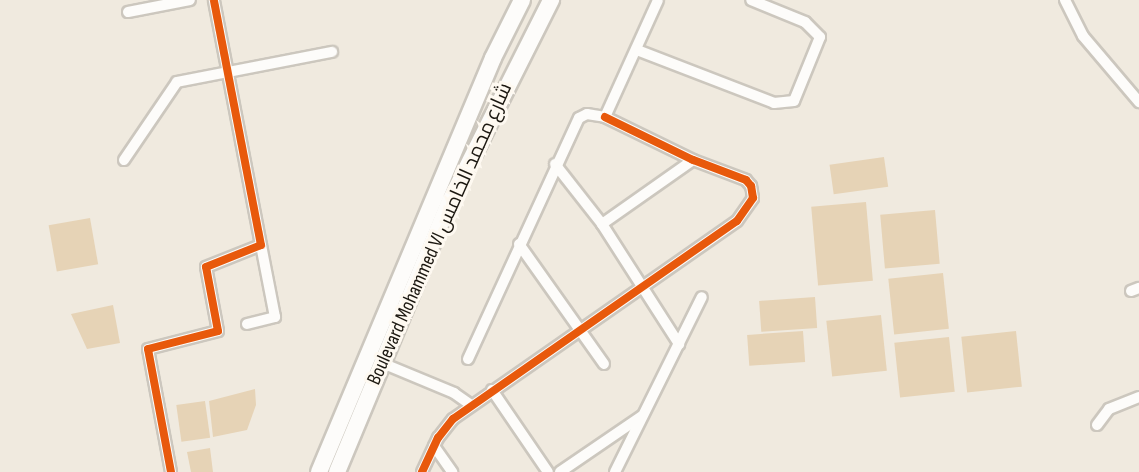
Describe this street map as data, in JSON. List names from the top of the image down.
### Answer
{
  "streets": {
    "main road": ["Boulevard Mohammed VI شارع محمد الخامس"]
  }
}
